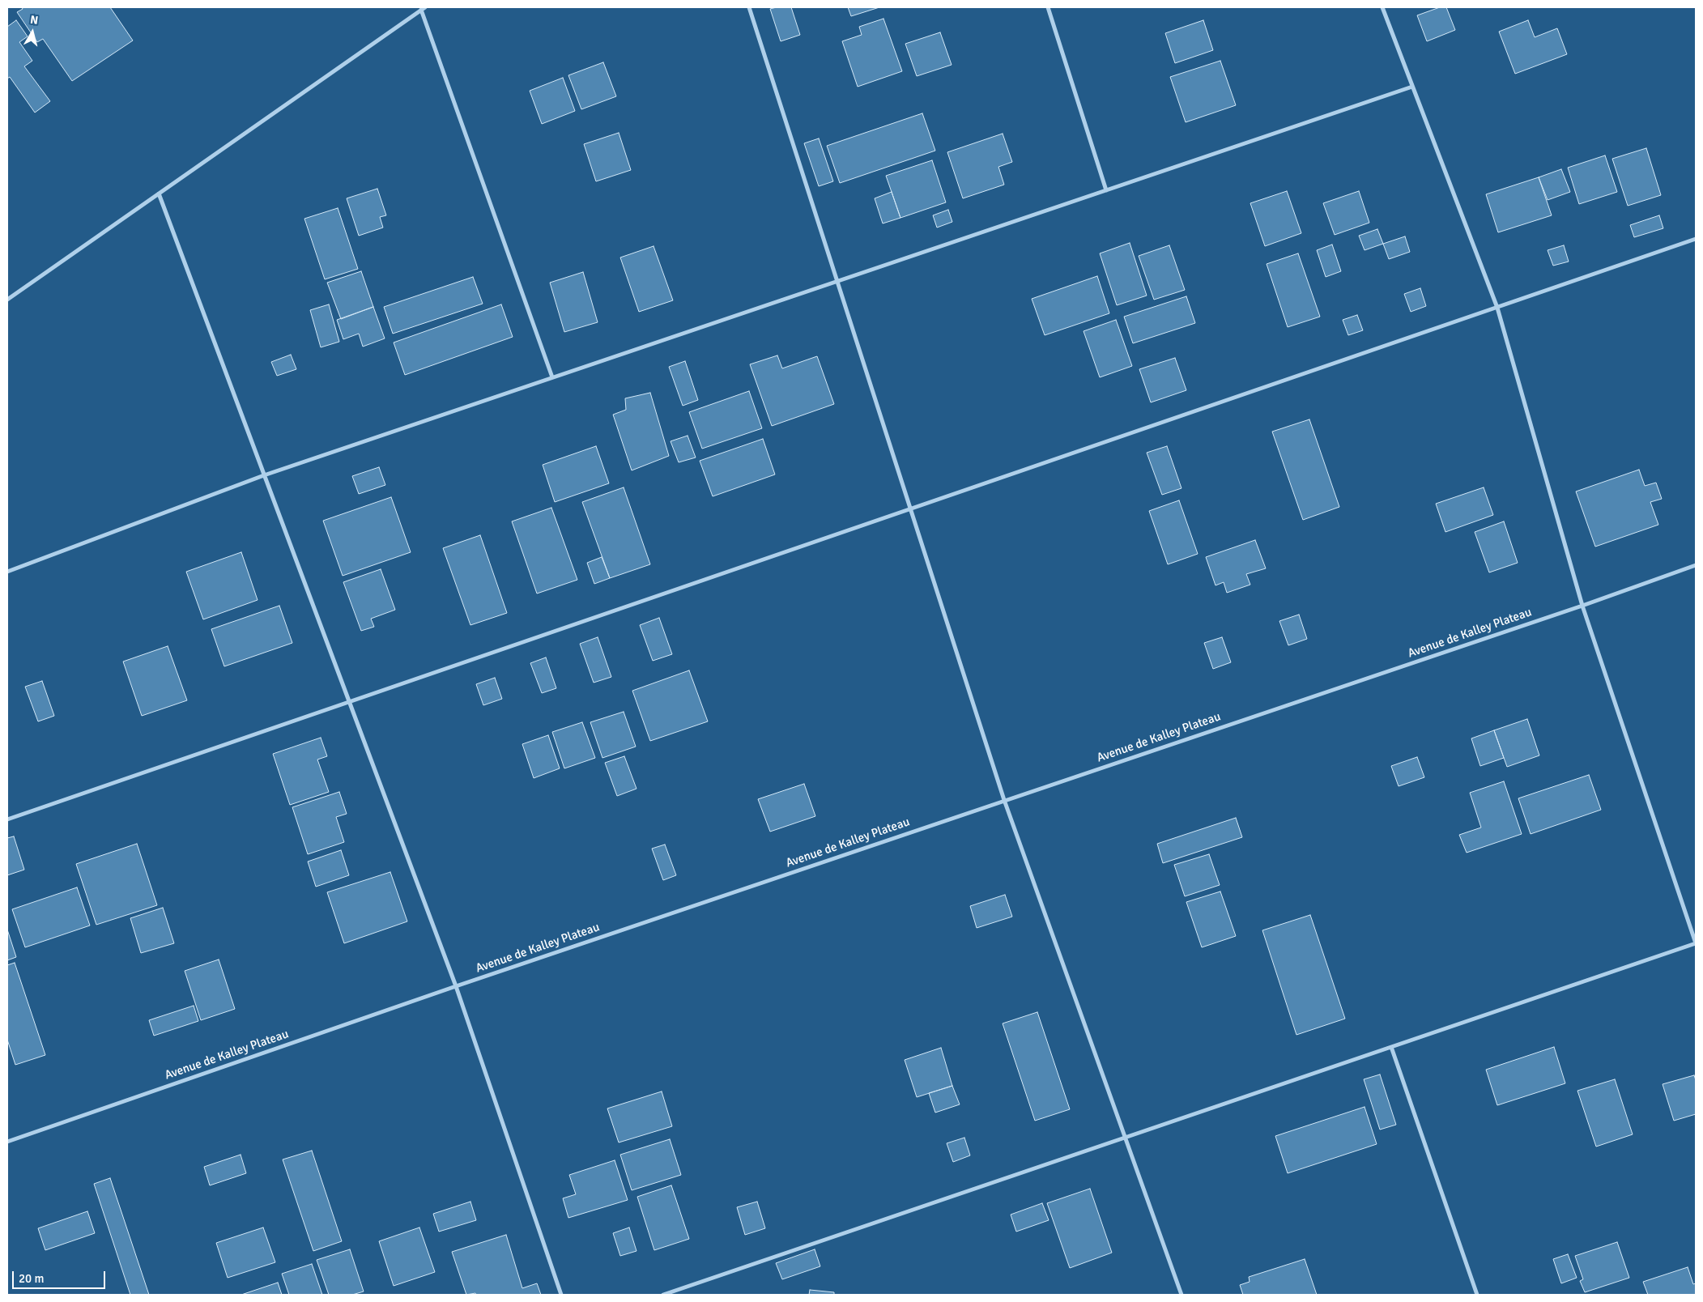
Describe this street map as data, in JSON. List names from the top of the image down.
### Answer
{
  "streets": {
    "street": ["Avenue de Kalley Plateau"]
  },
  "scale_bar": "20 m",
  "north": "top"
}
